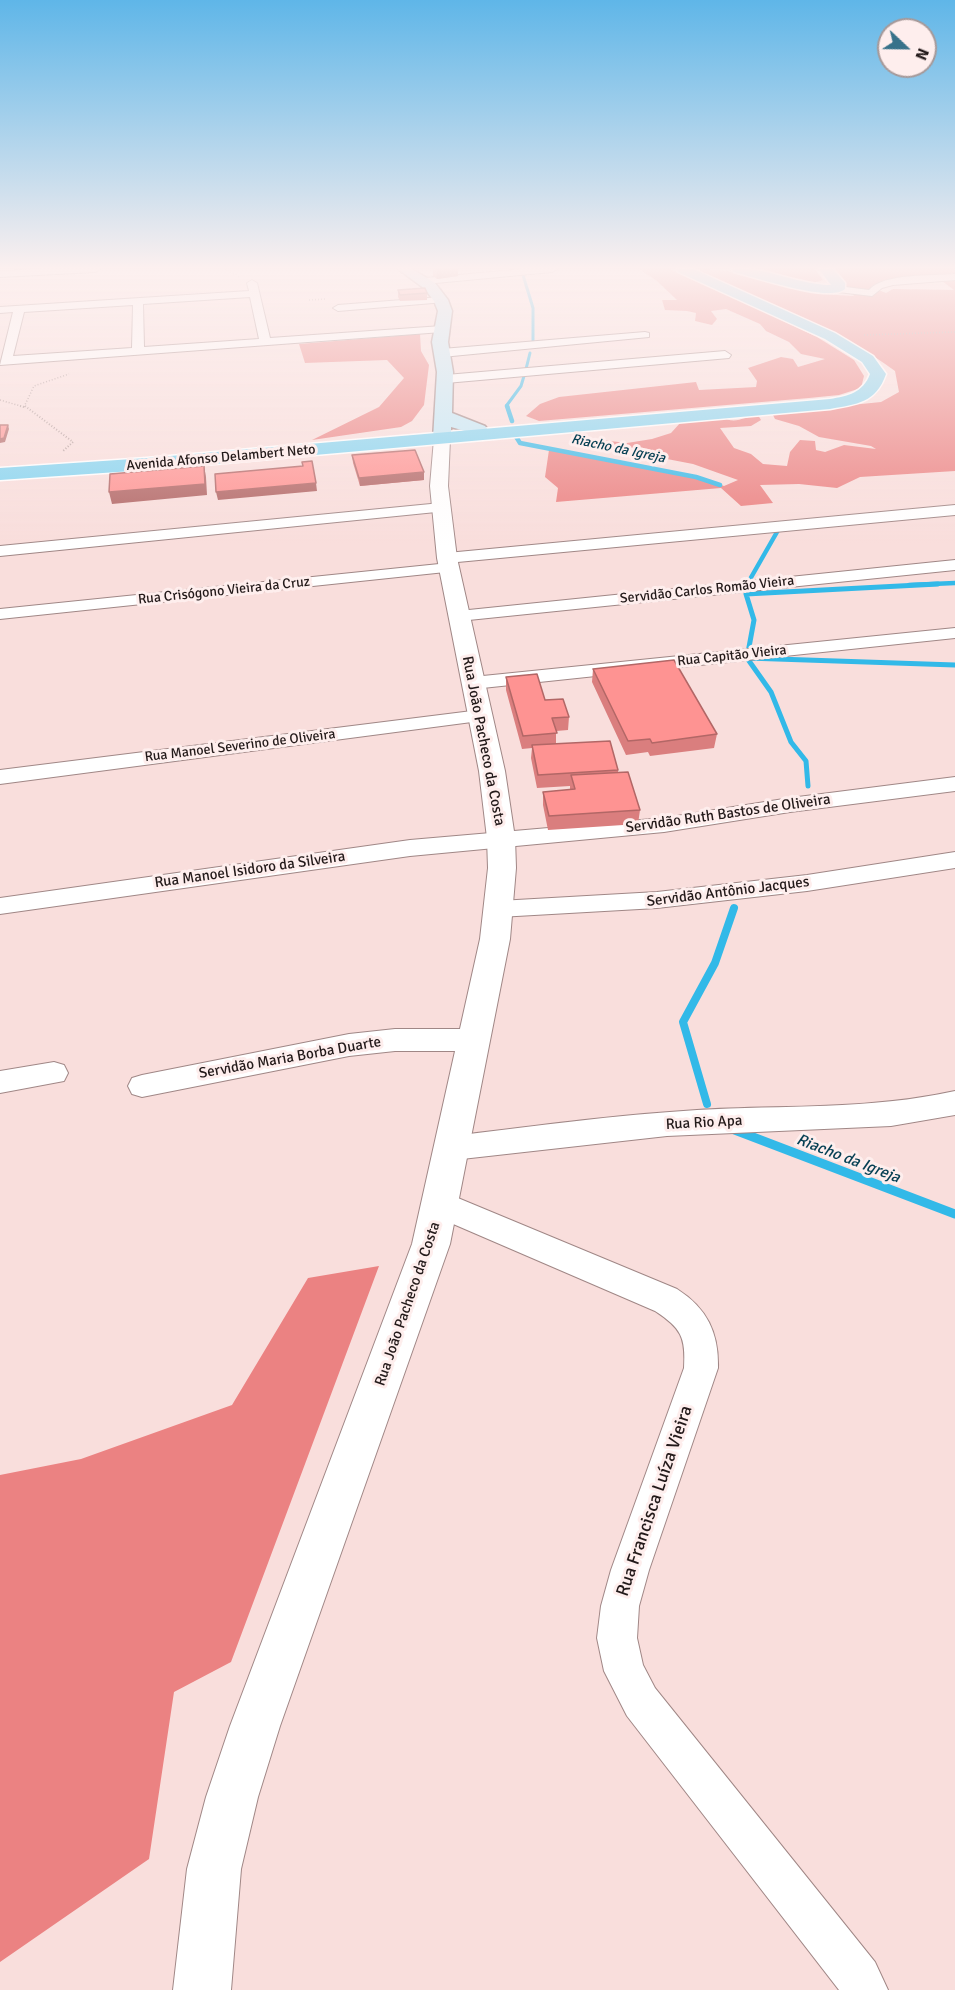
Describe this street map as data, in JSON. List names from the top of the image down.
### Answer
{
  "streets": {
    "main road": ["Avenida Afonso Delambert Neto"],
    "street": [
      "Servidão Carlos Romão Vieira",
      "Rua Crisógono Vieira da Cruz",
      "Rua Capitão Vieira",
      "Rua João Pacheco da Costa",
      "Rua Manoel Severino de Oliveira",
      "Servidão Ruth Bastos de Oliveira",
      "Rua Manoel Isidoro da Silveira",
      "Servidão Antônio Jacques",
      "Servidão Maria Borba Duarte",
      "Rua Rio Apa",
      "Rua Francisca Luíza Vieira"
    ]
  },
  "crossings": [
    ["Avenida Afonso Delambert Neto", "Rua João Pacheco da Costa"],
    ["Servidão Carlos Romão Vieira", "Rua João Pacheco da Costa"],
    ["Rua Crisógono Vieira da Cruz", "Rua João Pacheco da Costa"],
    ["Rua Capitão Vieira", "Rua João Pacheco da Costa"],
    ["Rua João Pacheco da Costa", "Rua Manoel Severino de Oliveira"],
    ["Rua João Pacheco da Costa", "Servidão Ruth Bastos de Oliveira"],
    ["Rua João Pacheco da Costa", "Rua Manoel Isidoro da Silveira"],
    ["Rua João Pacheco da Costa", "Servidão Antônio Jacques"],
    ["Rua João Pacheco da Costa", "Servidão Maria Borba Duarte"],
    ["Rua João Pacheco da Costa", "Rua Rio Apa"],
    ["Rua João Pacheco da Costa", "Rua Francisca Luíza Vieira"],
    ["Servidão Ruth Bastos de Oliveira", "Rua Manoel Isidoro da Silveira"]
  ],
  "water": ["Riacho da Igreja"],
  "north": "right"
}
